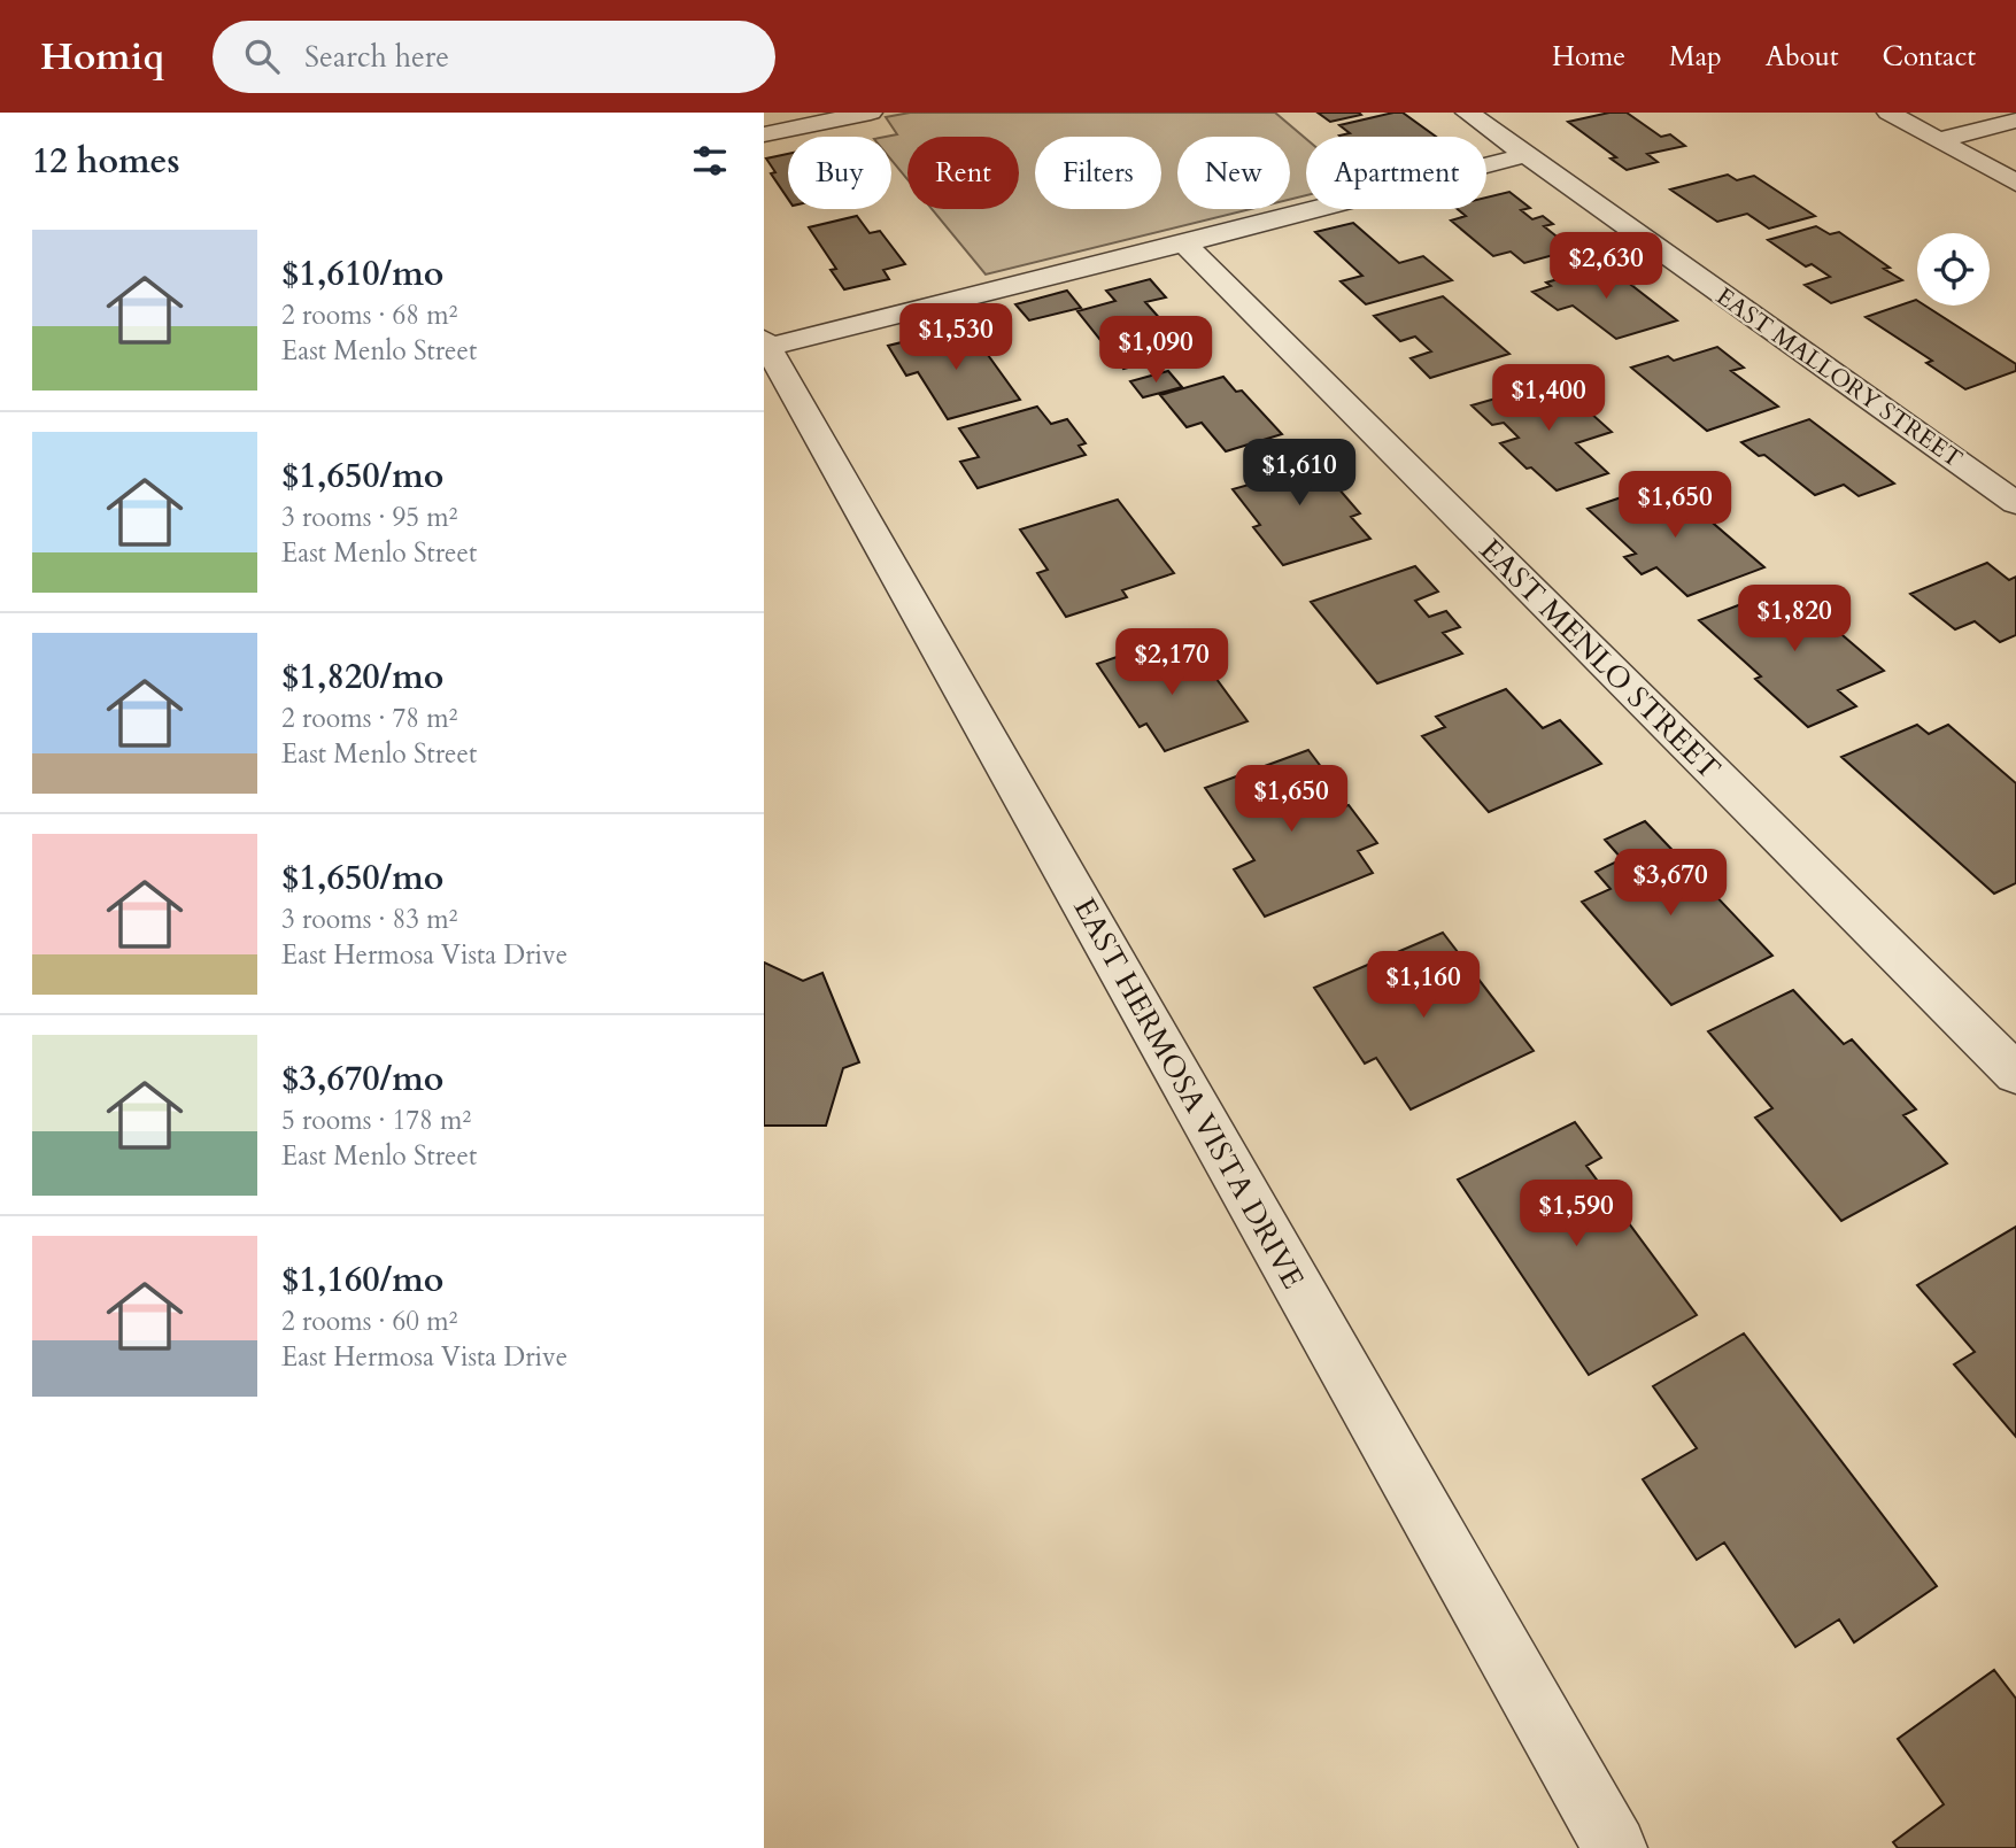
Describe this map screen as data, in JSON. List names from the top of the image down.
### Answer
{
  "streets": {
    "street": ["EAST MALLORY STREET", "EAST MENLO STREET", "EAST HERMOSA VISTA DRIVE"]
  },
  "page": {
    "header": "Homiq",
    "search": "Search here",
    "nav": [
      "Home",
      "Map",
      "About",
      "Contact"
    ],
    "heading": "12 homes",
    "chip": [
      "Buy",
      "Rent",
      "Filters",
      "New",
      "Apartment"
    ],
    "list": [
      {
        "name": "$1,610/mo",
        "note": "2 rooms · 68 m² · East Menlo Street"
      },
      {
        "name": "$1,650/mo",
        "note": "3 rooms · 95 m² · East Menlo Street"
      },
      {
        "name": "$1,820/mo",
        "note": "2 rooms · 78 m² · East Menlo Street"
      },
      {
        "name": "$1,650/mo",
        "note": "3 rooms · 83 m² · East Hermosa Vista Drive"
      },
      {
        "name": "$3,670/mo",
        "note": "5 rooms · 178 m² · East Menlo Street"
      },
      {
        "name": "$1,160/mo",
        "note": "2 rooms · 60 m² · East Hermosa Vista Drive"
      }
    ],
    "price": [
      "$2,630",
      "$1,530",
      "$1,090",
      "$1,400",
      "$1,610",
      "$1,650",
      "$1,820",
      "$2,170",
      "$1,650",
      "$3,670",
      "$1,160",
      "$1,590"
    ]
  }
}
